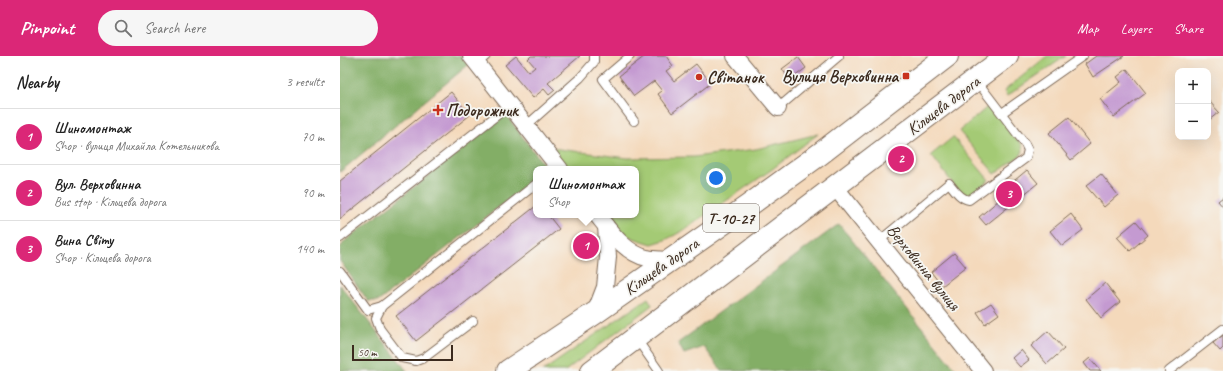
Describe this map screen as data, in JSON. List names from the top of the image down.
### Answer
{
  "streets": {
    "highway": ["Кільцева дорога", "Т-10-27"],
    "street": ["Верховинна вулиця"]
  },
  "crossings": [
    ["Кільцева дорога", "Верховинна вулиця"]
  ],
  "places": {
    "transit": ["Вулиця Верховинна"],
    "other": ["Світанок"],
    "health": ["Подорожник"]
  },
  "scale_bar": "50 m",
  "page": {
    "header": "Pinpoint",
    "search": "Search here",
    "nav": ["Map", "Layers", "Share"],
    "heading": ["Nearby", "3 results"],
    "map_buttons": ["+", "−"],
    "list": [
      {
        "mark": "1",
        "name": "Шиномонтаж",
        "note": "Shop · вулиця Михайла Котельникова",
        "value": "70 m"
      },
      {
        "mark": "2",
        "name": "Вул. Верховинна",
        "note": "Bus stop · Кільцева дорога",
        "value": "90 m"
      },
      {
        "mark": "3",
        "name": "Вина Світу",
        "note": "Shop · Кільцева дорога",
        "value": "140 m"
      }
    ],
    "pins": ["2", "3", "1"],
    "popup": ["Шиномонтаж", "Shop"],
    "scale": "50 m"
  }
}
